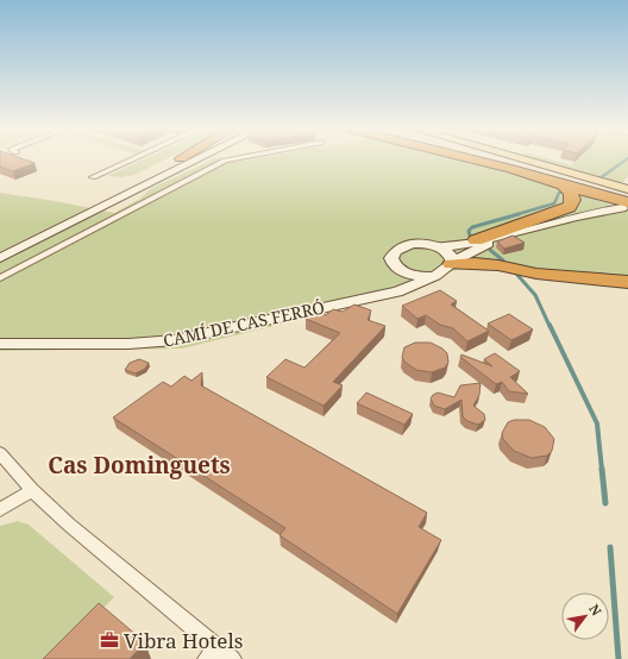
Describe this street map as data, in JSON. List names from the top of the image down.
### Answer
{
  "streets": {
    "street": ["CAMÍ DE CAS FERRÓ"]
  },
  "districts": ["Cas Dominguets"],
  "places": {
    "office": ["Vibra Hotels"]
  },
  "north": "top right"
}
